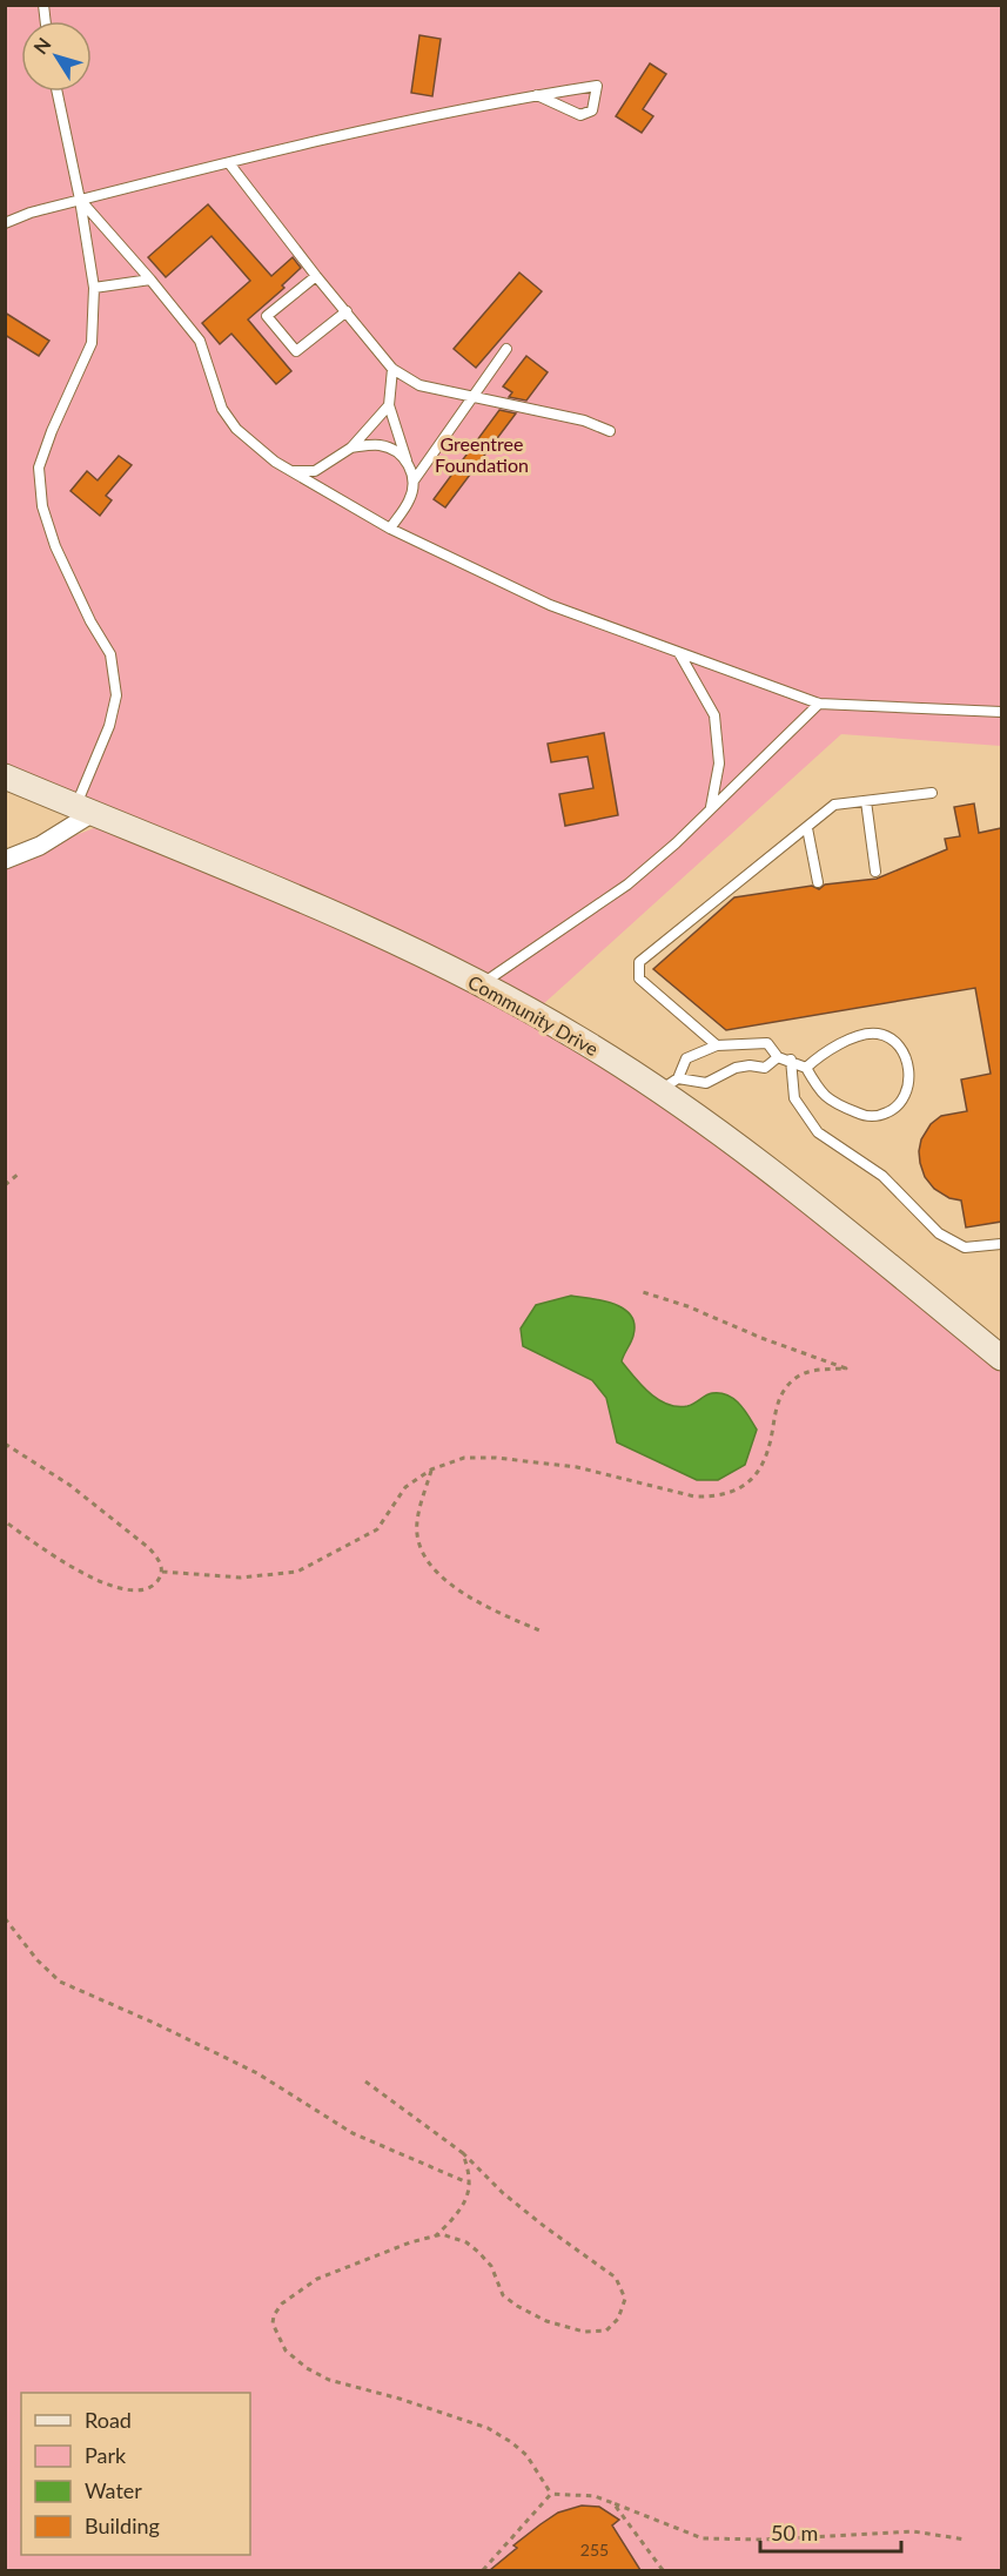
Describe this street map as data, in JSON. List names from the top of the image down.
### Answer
{
  "streets": {
    "main road": ["Community Drive"]
  },
  "parks": ["Greentree Foundation"],
  "house_numbers": ["255"],
  "legend": [
    "Road",
    "Park",
    "Water",
    "Building"
  ],
  "scale_bar": "50 m",
  "north": "top left"
}
